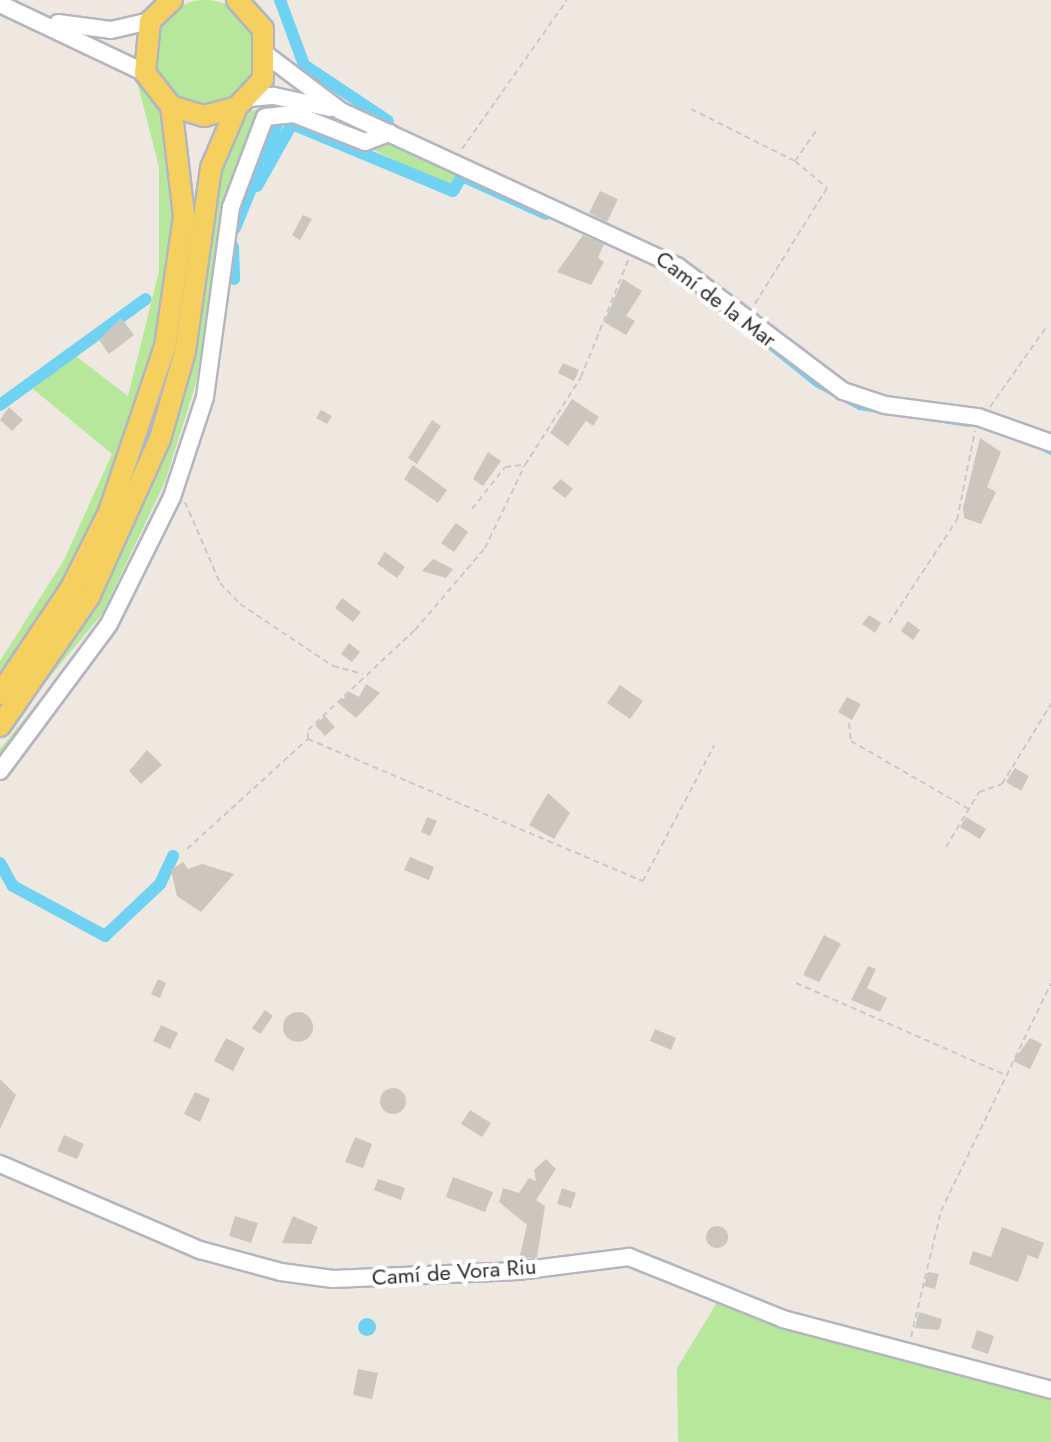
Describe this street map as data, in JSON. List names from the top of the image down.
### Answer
{
  "streets": {
    "street": ["Camí de la Mar", "Camí de Vora Riu"]
  }
}
